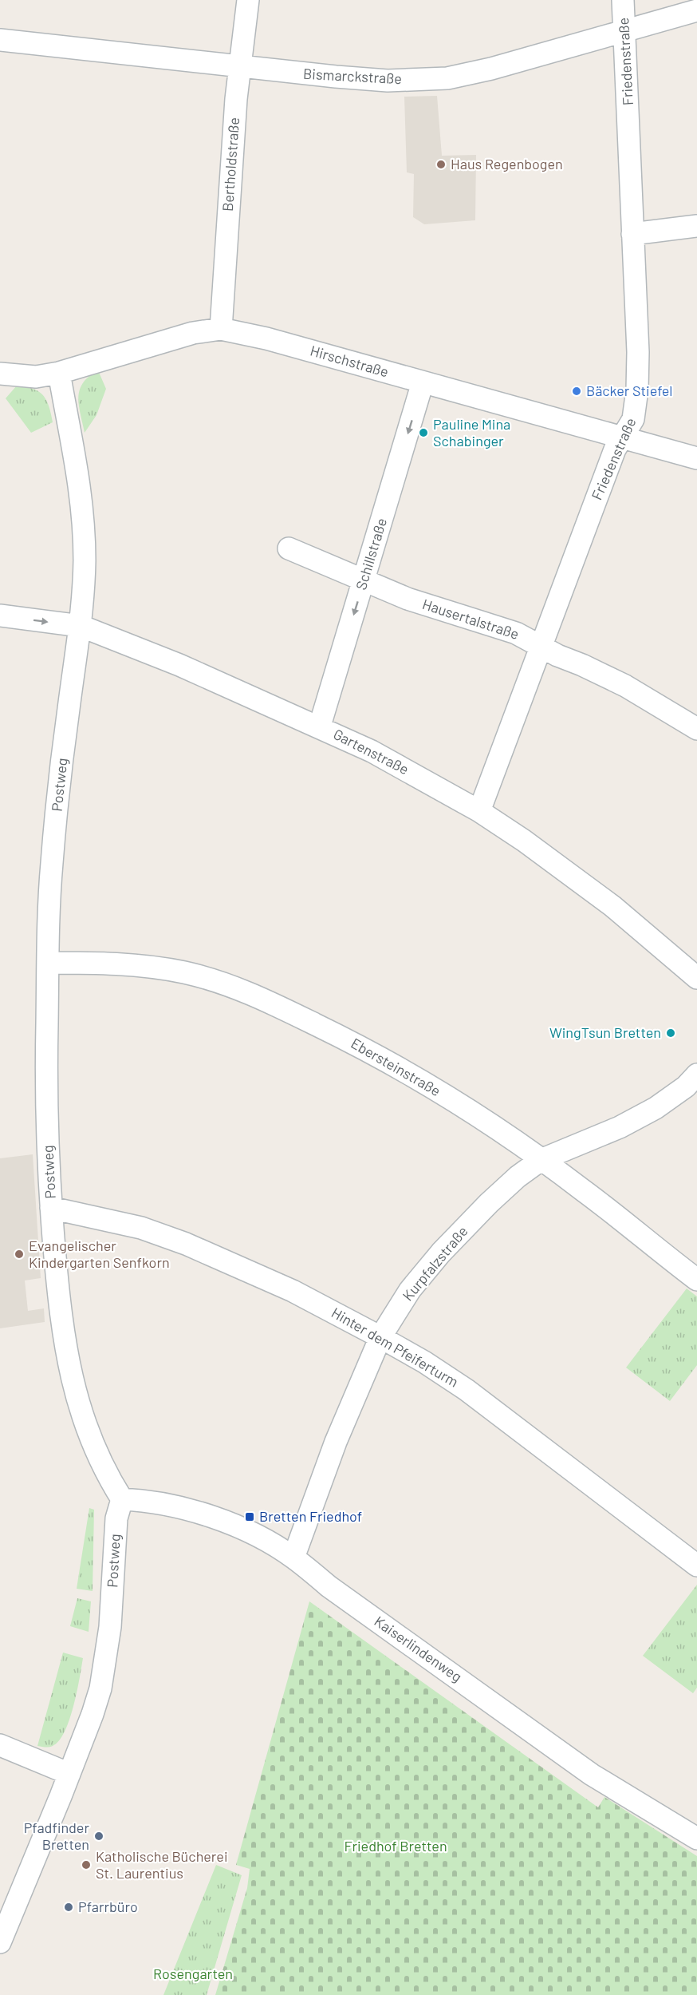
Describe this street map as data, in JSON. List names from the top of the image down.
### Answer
{
  "streets": {
    "street": [
      "Friedenstraße",
      "Bismarckstraße",
      "Bertholdstraße",
      "Hirschstraße",
      "Schillstraße",
      "Hausertalstraße",
      "Gartenstraße",
      "Postweg",
      "Ebersteinstraße",
      "Kurpfalzstraße",
      "Hinter dem Pfeiferturm",
      "Kaiserlindenweg"
    ]
  },
  "crossings": [
    ["Friedenstraße", "Bismarckstraße"],
    ["Friedenstraße", "Hirschstraße"],
    ["Friedenstraße", "Hausertalstraße"],
    ["Friedenstraße", "Gartenstraße"],
    ["Bismarckstraße", "Bertholdstraße"],
    ["Bertholdstraße", "Hirschstraße"],
    ["Hirschstraße", "Schillstraße"],
    ["Hirschstraße", "Postweg"],
    ["Schillstraße", "Hausertalstraße"],
    ["Schillstraße", "Gartenstraße"],
    ["Gartenstraße", "Postweg"],
    ["Postweg", "Ebersteinstraße"],
    ["Postweg", "Hinter dem Pfeiferturm"],
    ["Postweg", "Kaiserlindenweg"],
    ["Ebersteinstraße", "Kurpfalzstraße"],
    ["Kurpfalzstraße", "Hinter dem Pfeiferturm"],
    ["Kurpfalzstraße", "Kaiserlindenweg"]
  ],
  "one_way": ["Schillstraße"],
  "parks": ["Friedhof Bretten", "Rosengarten"],
  "places": {
    "other": [
      "Haus Regenbogen",
      "Bäcker Stiefel",
      "Pauline Mina Schabinger",
      "WingTsun Bretten",
      "Evangelischer Kindergarten Senfkorn",
      "Pfadfinder Bretten",
      "Katholische Bücherei St. Laurentius",
      "Pfarrbüro"
    ],
    "transit": ["Bretten Friedhof"]
  }
}
